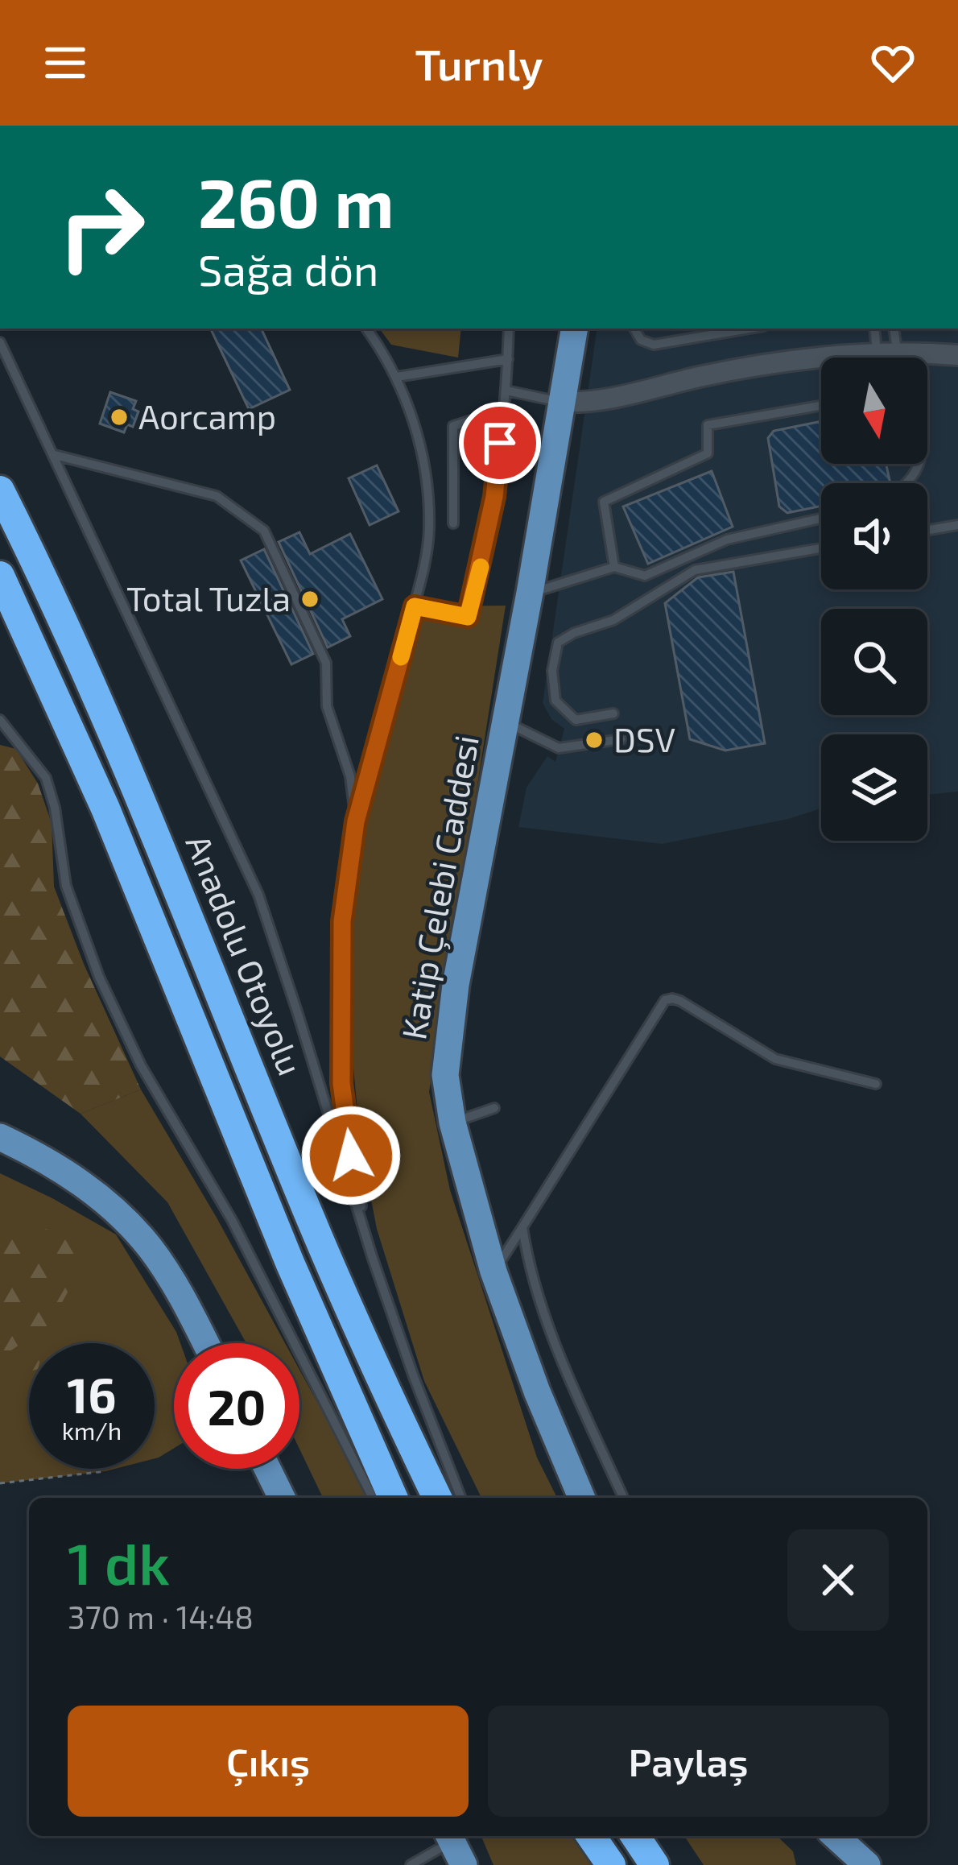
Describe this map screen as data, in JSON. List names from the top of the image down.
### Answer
{
  "streets": {
    "highway": ["Anadolu Otoyolu"],
    "main road": ["Katip Çelebi Caddesi"]
  },
  "places": ["Aorcamp", "Total Tuzla", "DSV"],
  "north": "bottom",
  "page": {
    "header": "Turnly",
    "turn": ["260 m", "Sağa dön"],
    "speed": "16 km/h",
    "limit": "20",
    "heading": ["1 dk", "370 m · 14:48"],
    "buttons": ["Çıkış", "Paylaş"]
  }
}
